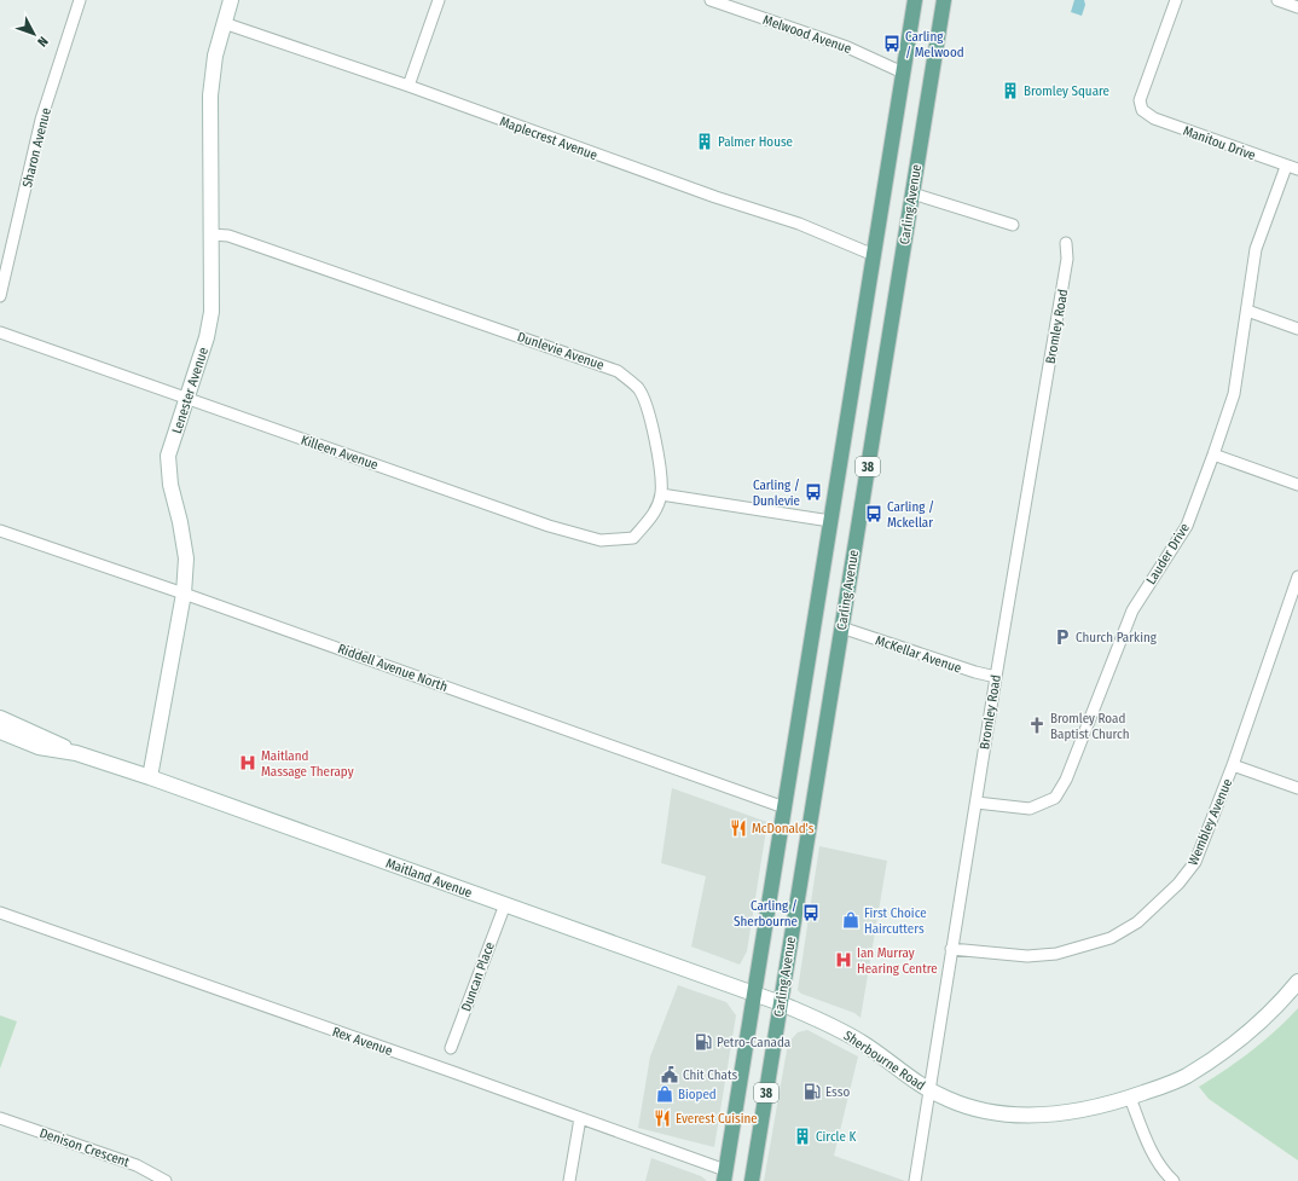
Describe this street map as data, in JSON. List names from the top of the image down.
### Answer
{
  "streets": {
    "main road": ["Carling Avenue", "38"],
    "street": [
      "Melwood Avenue",
      "Maplecrest Avenue",
      "Manitou Drive",
      "Sharon Avenue",
      "Bromley Road",
      "Dunlevie Avenue",
      "Lenester Avenue",
      "Killeen Avenue",
      "Lauder Drive",
      "McKellar Avenue",
      "Riddell Avenue North",
      "Wembley Avenue",
      "Maitland Avenue",
      "Duncan Place",
      "Rex Avenue",
      "Sherbourne Road",
      "Denison Crescent"
    ]
  },
  "crossings": [
    ["Melwood Avenue", "Carling Avenue"],
    ["Maplecrest Avenue", "Carling Avenue"],
    ["Maplecrest Avenue", "Lenester Avenue"],
    ["Manitou Drive", "Lauder Drive"],
    ["Carling Avenue", "McKellar Avenue"],
    ["Carling Avenue", "Riddell Avenue North"],
    ["Carling Avenue", "Maitland Avenue"],
    ["Carling Avenue", "Rex Avenue"],
    ["Carling Avenue", "Sherbourne Road"],
    ["Bromley Road", "Lauder Drive"],
    ["Bromley Road", "McKellar Avenue"],
    ["Bromley Road", "Wembley Avenue"],
    ["Bromley Road", "Sherbourne Road"],
    ["Dunlevie Avenue", "Lenester Avenue"],
    ["Dunlevie Avenue", "Killeen Avenue"],
    ["Lenester Avenue", "Killeen Avenue"],
    ["Lenester Avenue", "Riddell Avenue North"],
    ["Lenester Avenue", "Maitland Avenue"],
    ["Maitland Avenue", "Duncan Place"],
    ["Maitland Avenue", "Sherbourne Road"]
  ],
  "places": {
    "bus stop": [
      "Carling / Melwood",
      "Carling / Dunlevie",
      "Carling / Mckellar",
      "Carling / Sherbourne"
    ],
    "building": ["Bromley Square", "Palmer House", "Circle K"],
    "parking": ["Church Parking"],
    "church": ["Bromley Road Baptist Church"],
    "hospital": ["Maitland Massage Therapy", "Ian Murray Hearing Centre"],
    "restaurant": ["McDonald's", "Everest Cuisine"],
    "shop": ["First Choice Haircutters", "Bioped"],
    "fuel station": ["Petro-Canada", "Esso"],
    "public building": ["Chit Chats"]
  },
  "north": "bottom right"
}
